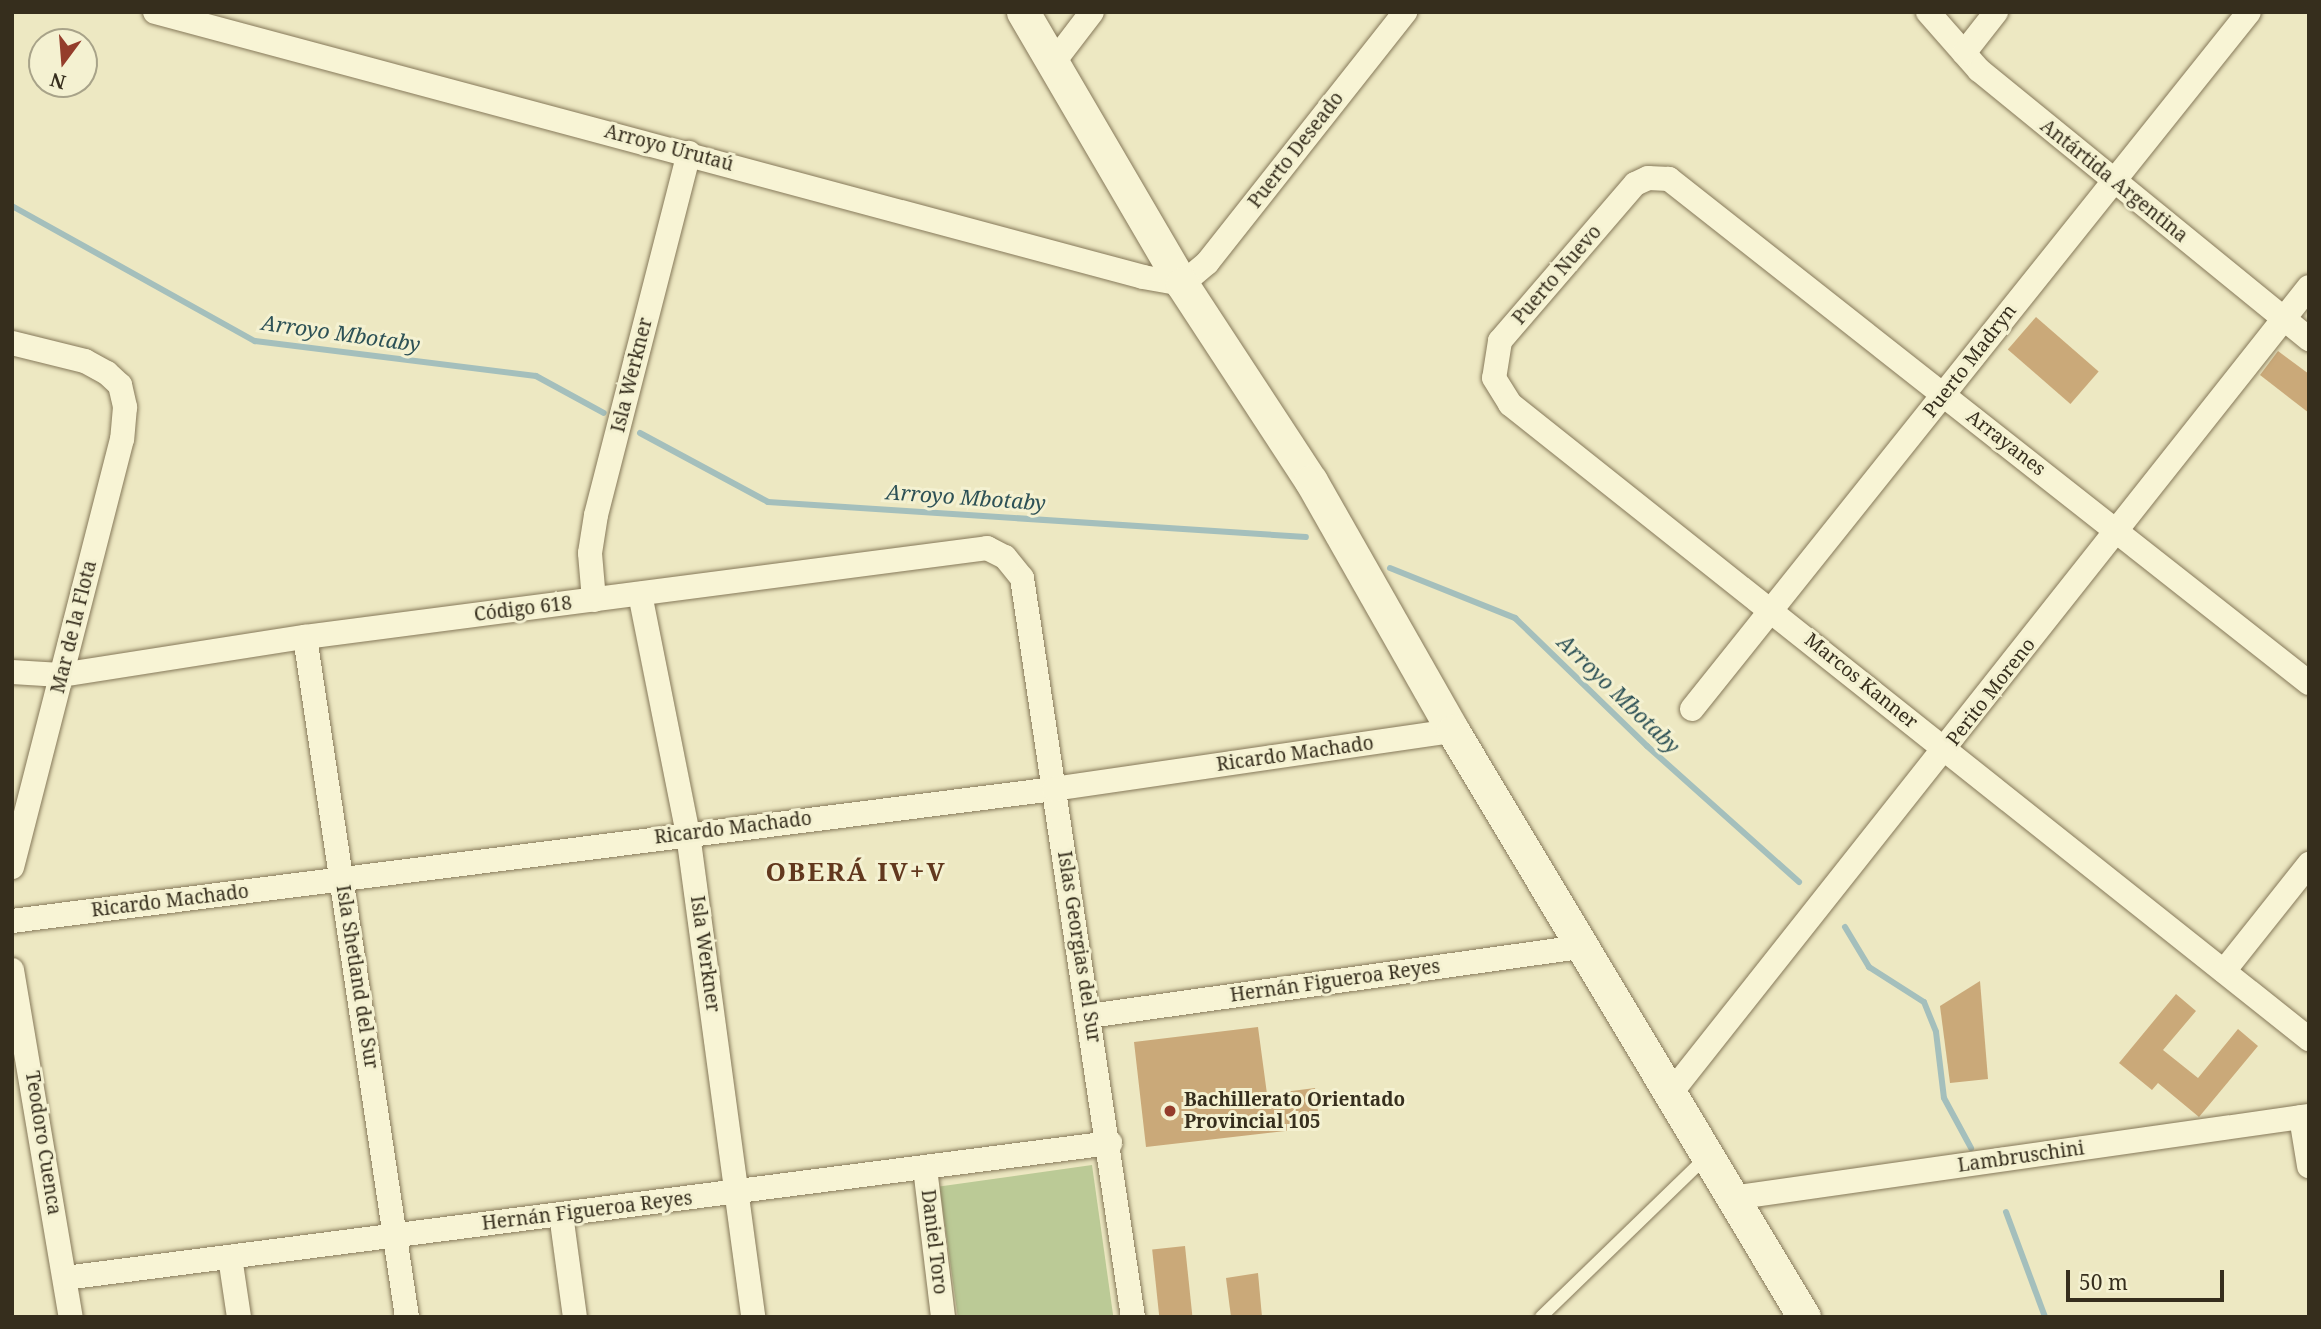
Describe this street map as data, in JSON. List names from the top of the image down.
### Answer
{
  "streets": {
    "street": [
      "Arroyo Urutaú",
      "Puerto Deseado",
      "Antártida Argentina",
      "Puerto Nuevo",
      "Puerto Madryn",
      "Isla Werkner",
      "Arrayanes",
      "Código 618",
      "Mar de la Flota",
      "Marcos Kanner",
      "Perito Moreno",
      "Ricardo Machado",
      "Islas Georgias del Sur",
      "Isla Shetland del Sur",
      "Hernán Figueroa Reyes",
      "Teodoro Cuenca",
      "Lambruschini",
      "Daniel Toro"
    ]
  },
  "crossings": [
    ["Arroyo Urutaú", "Puerto Deseado"],
    ["Arroyo Urutaú", "Isla Werkner"],
    ["Antártida Argentina", "Puerto Madryn"],
    ["Antártida Argentina", "Perito Moreno"],
    ["Puerto Nuevo", "Arrayanes"],
    ["Puerto Nuevo", "Marcos Kanner"],
    ["Puerto Madryn", "Arrayanes"],
    ["Puerto Madryn", "Marcos Kanner"],
    ["Isla Werkner", "Código 618"],
    ["Isla Werkner", "Ricardo Machado"],
    ["Isla Werkner", "Hernán Figueroa Reyes"],
    ["Arrayanes", "Perito Moreno"],
    ["Código 618", "Mar de la Flota"],
    ["Código 618", "Islas Georgias del Sur"],
    ["Código 618", "Isla Shetland del Sur"],
    ["Marcos Kanner", "Perito Moreno"],
    ["Ricardo Machado", "Islas Georgias del Sur"],
    ["Ricardo Machado", "Isla Shetland del Sur"],
    ["Islas Georgias del Sur", "Hernán Figueroa Reyes"],
    ["Isla Shetland del Sur", "Hernán Figueroa Reyes"],
    ["Hernán Figueroa Reyes", "Teodoro Cuenca"],
    ["Hernán Figueroa Reyes", "Daniel Toro"]
  ],
  "districts": ["OBERÁ IV+V"],
  "water": ["Arroyo Mbotaby"],
  "places": ["Bachillerato Orientado Provincial 105"],
  "scale_bar": "50 m",
  "north": "bottom"
}
